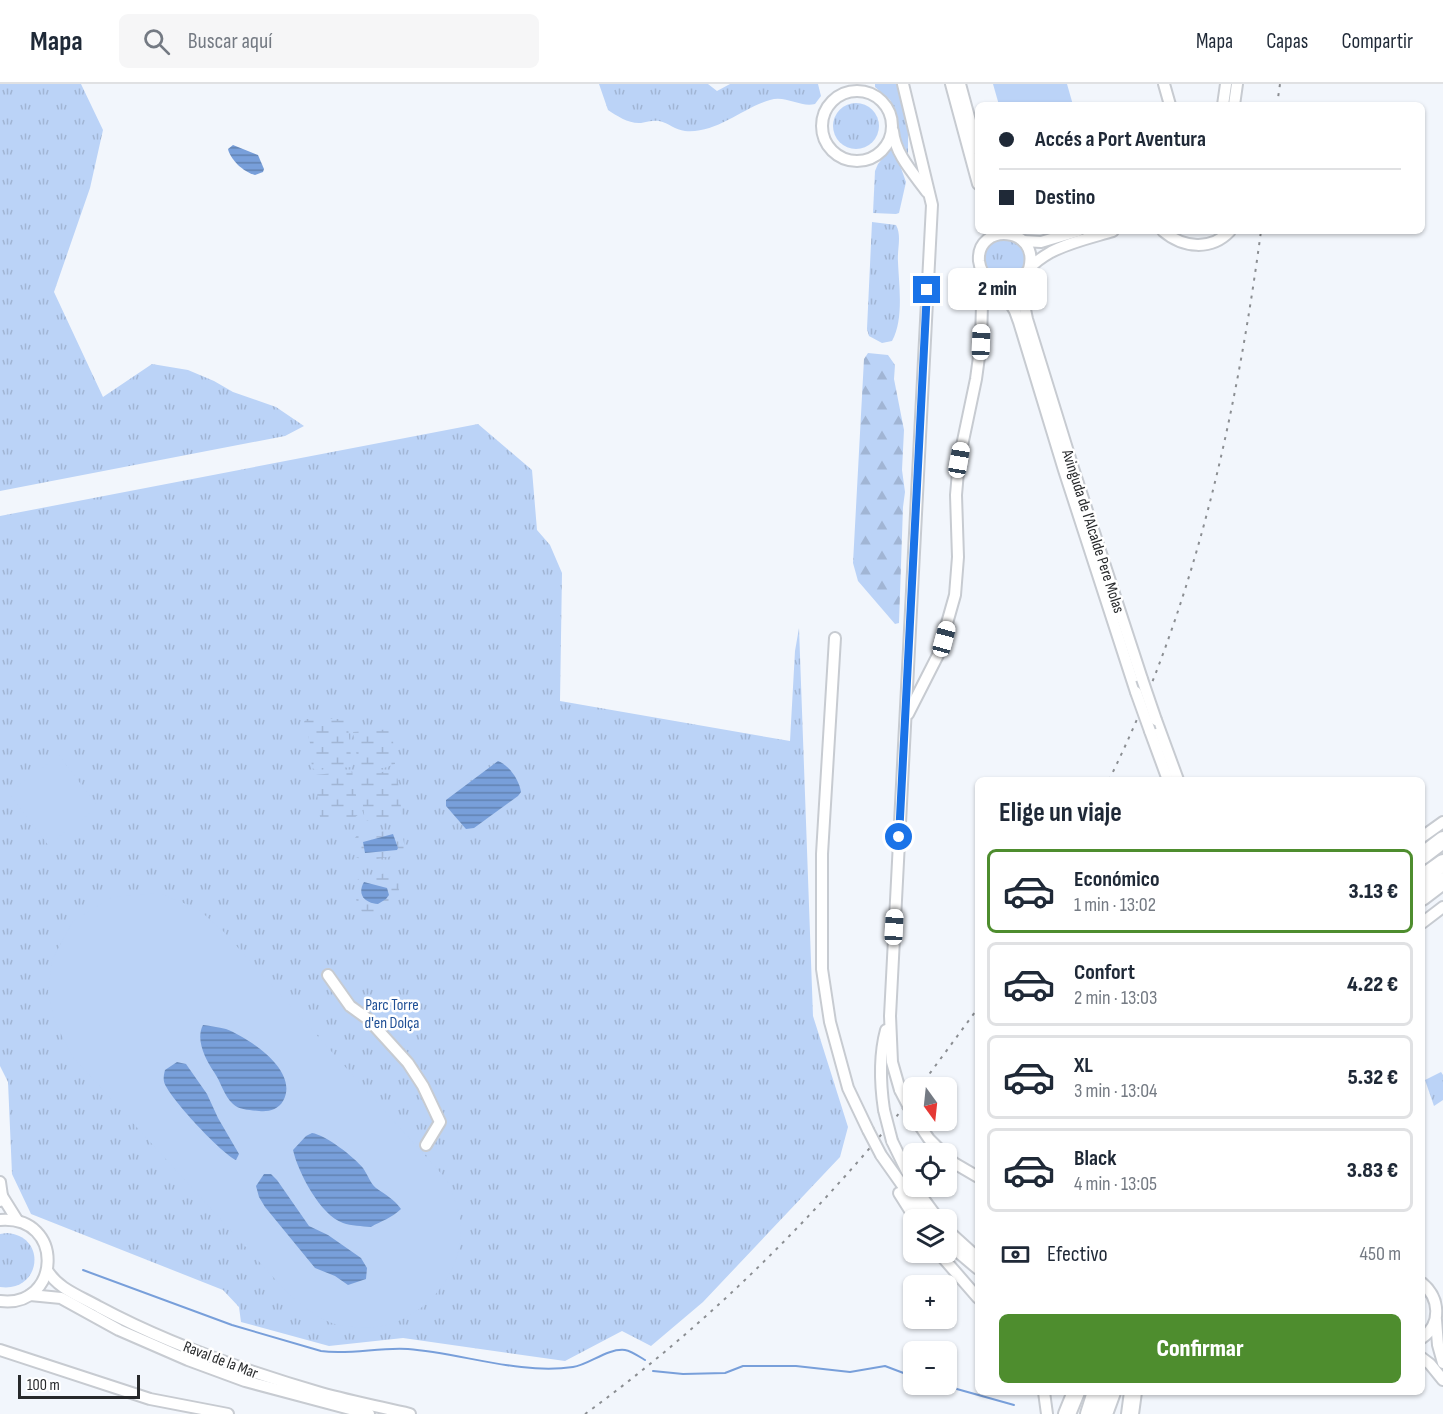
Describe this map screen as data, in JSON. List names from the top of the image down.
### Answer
{
  "streets": {
    "street": ["Avinguda de l'Alcalde Pere Molas", "Raval de la Mar"]
  },
  "parks": ["Parc Torre d'en Dolça"],
  "scale_bar": "100 m",
  "north": "bottom",
  "page": {
    "header": "Mapa",
    "search": "Buscar aquí",
    "nav": ["Mapa", "Capas", "Compartir"],
    "banner": ["Accés a Port Aventura", "Destino"],
    "bubble": "2 min",
    "heading": "Elige un viaje",
    "list": [
      {
        "name": "Económico",
        "note": "1 min · 13:02",
        "value": "3.13 €"
      },
      {
        "name": "Confort",
        "note": "2 min · 13:03",
        "value": "4.22 €"
      },
      {
        "name": "XL",
        "note": "3 min · 13:04",
        "value": "5.32 €"
      },
      {
        "name": "Black",
        "note": "4 min · 13:05",
        "value": "3.83 €"
      }
    ],
    "map_buttons": ["+", "−"],
    "pay": ["Efectivo", "450 m"],
    "buttons": "Confirmar",
    "scale": "100 m"
  }
}
